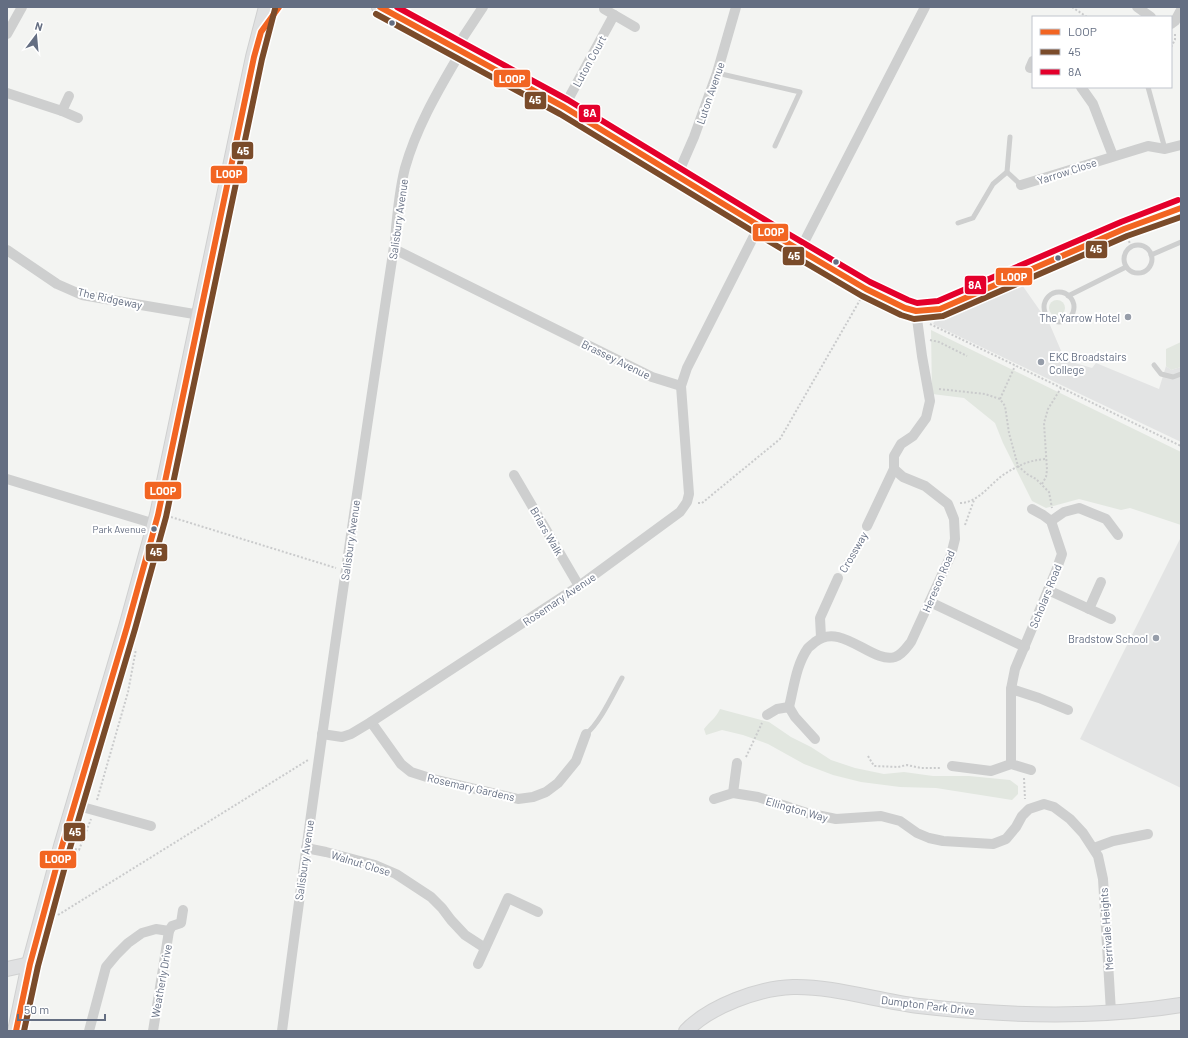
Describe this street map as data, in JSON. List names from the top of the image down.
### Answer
{
  "streets": {
    "street": [
      "Luton Court",
      "Luton Avenue",
      "Yarrow Close",
      "Salisbury Avenue",
      "The Ridgeway",
      "Brassey Avenue",
      "Briars Walk",
      "Crossway",
      "Hereson Road",
      "Scholars Road",
      "Rosemary Avenue",
      "Rosemary Gardens",
      "Ellington Way",
      "Walnut Close",
      "Merrivale Heights",
      "Weatherly Drive",
      "Dumpton Park Drive"
    ]
  },
  "crossings": [
    ["Salisbury Avenue", "Brassey Avenue"],
    ["Salisbury Avenue", "Rosemary Avenue"],
    ["Salisbury Avenue", "Walnut Close"],
    ["Briars Walk", "Rosemary Avenue"],
    ["Crossway", "Hereson Road"],
    ["Rosemary Avenue", "Rosemary Gardens"],
    ["Ellington Way", "Merrivale Heights"],
    ["Merrivale Heights", "Dumpton Park Drive"]
  ],
  "places": [
    "The Yarrow Hotel",
    "EKC Broadstairs College",
    "Park Avenue",
    "Bradstow School"
  ],
  "lines": ["transit line LOOP", "transit line 8A", "transit line 45"],
  "legend": ["LOOP", "45", "8A"],
  "scale_bar": "50 m",
  "north": "top"
}
